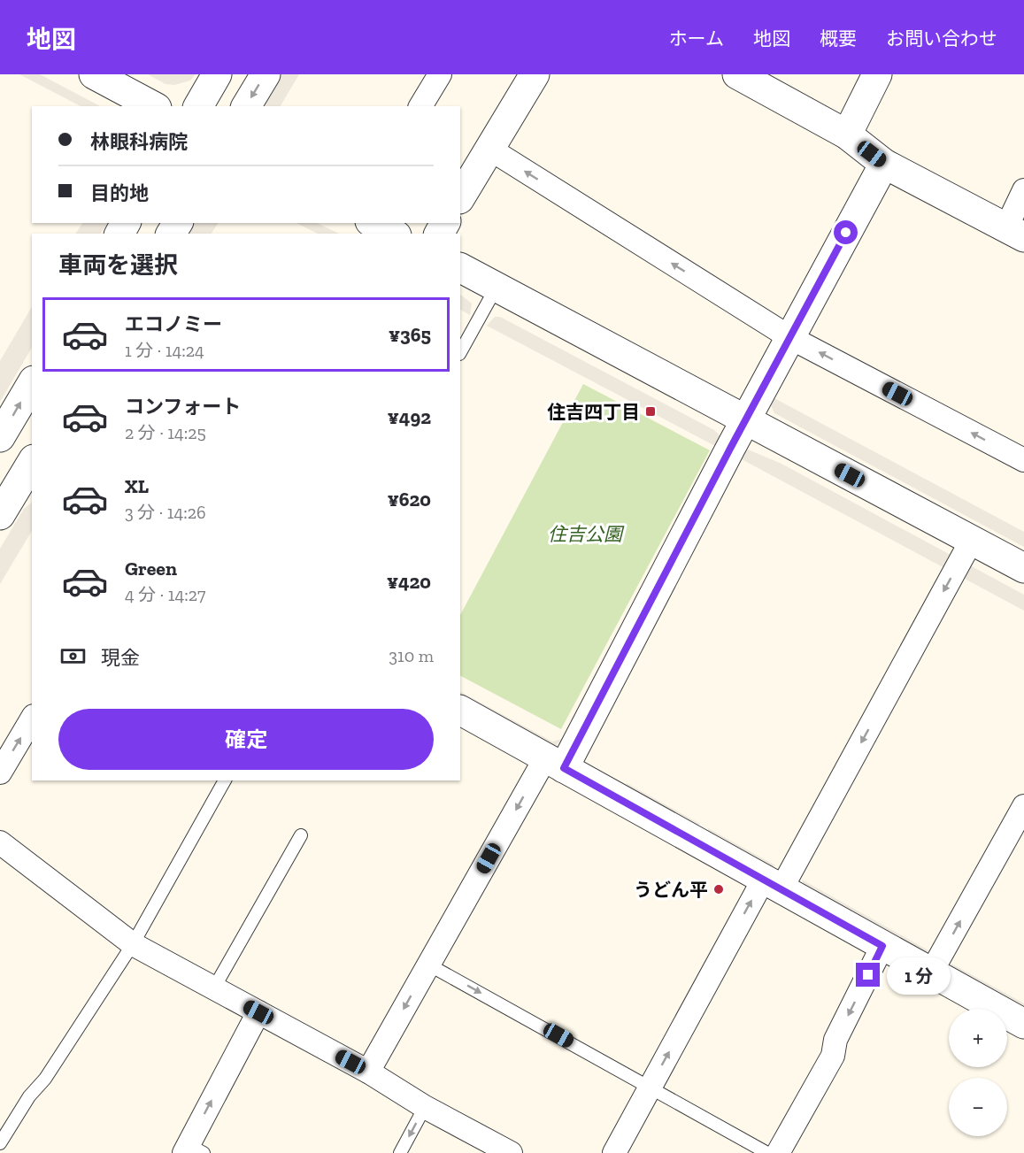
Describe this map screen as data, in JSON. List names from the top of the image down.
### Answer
{
  "parks": ["住吉公園"],
  "places": {
    "transit": ["住吉四丁目"],
    "other": ["うどん平"]
  },
  "page": {
    "header": "地図",
    "nav": [
      "ホーム",
      "地図",
      "概要",
      "お問い合わせ"
    ],
    "banner": ["林眼科病院", "目的地"],
    "heading": "車両を選択",
    "list": [
      {
        "name": "エコノミー",
        "note": "1 分 · 14:24",
        "value": "¥365"
      },
      {
        "name": "コンフォート",
        "note": "2 分 · 14:25",
        "value": "¥492"
      },
      {
        "name": "XL",
        "note": "3 分 · 14:26",
        "value": "¥620"
      },
      {
        "name": "Green",
        "note": "4 分 · 14:27",
        "value": "¥420"
      }
    ],
    "pay": ["現金", "310 m"],
    "buttons": "確定",
    "bubble": "1 分",
    "map_buttons": ["+", "−"]
  }
}
